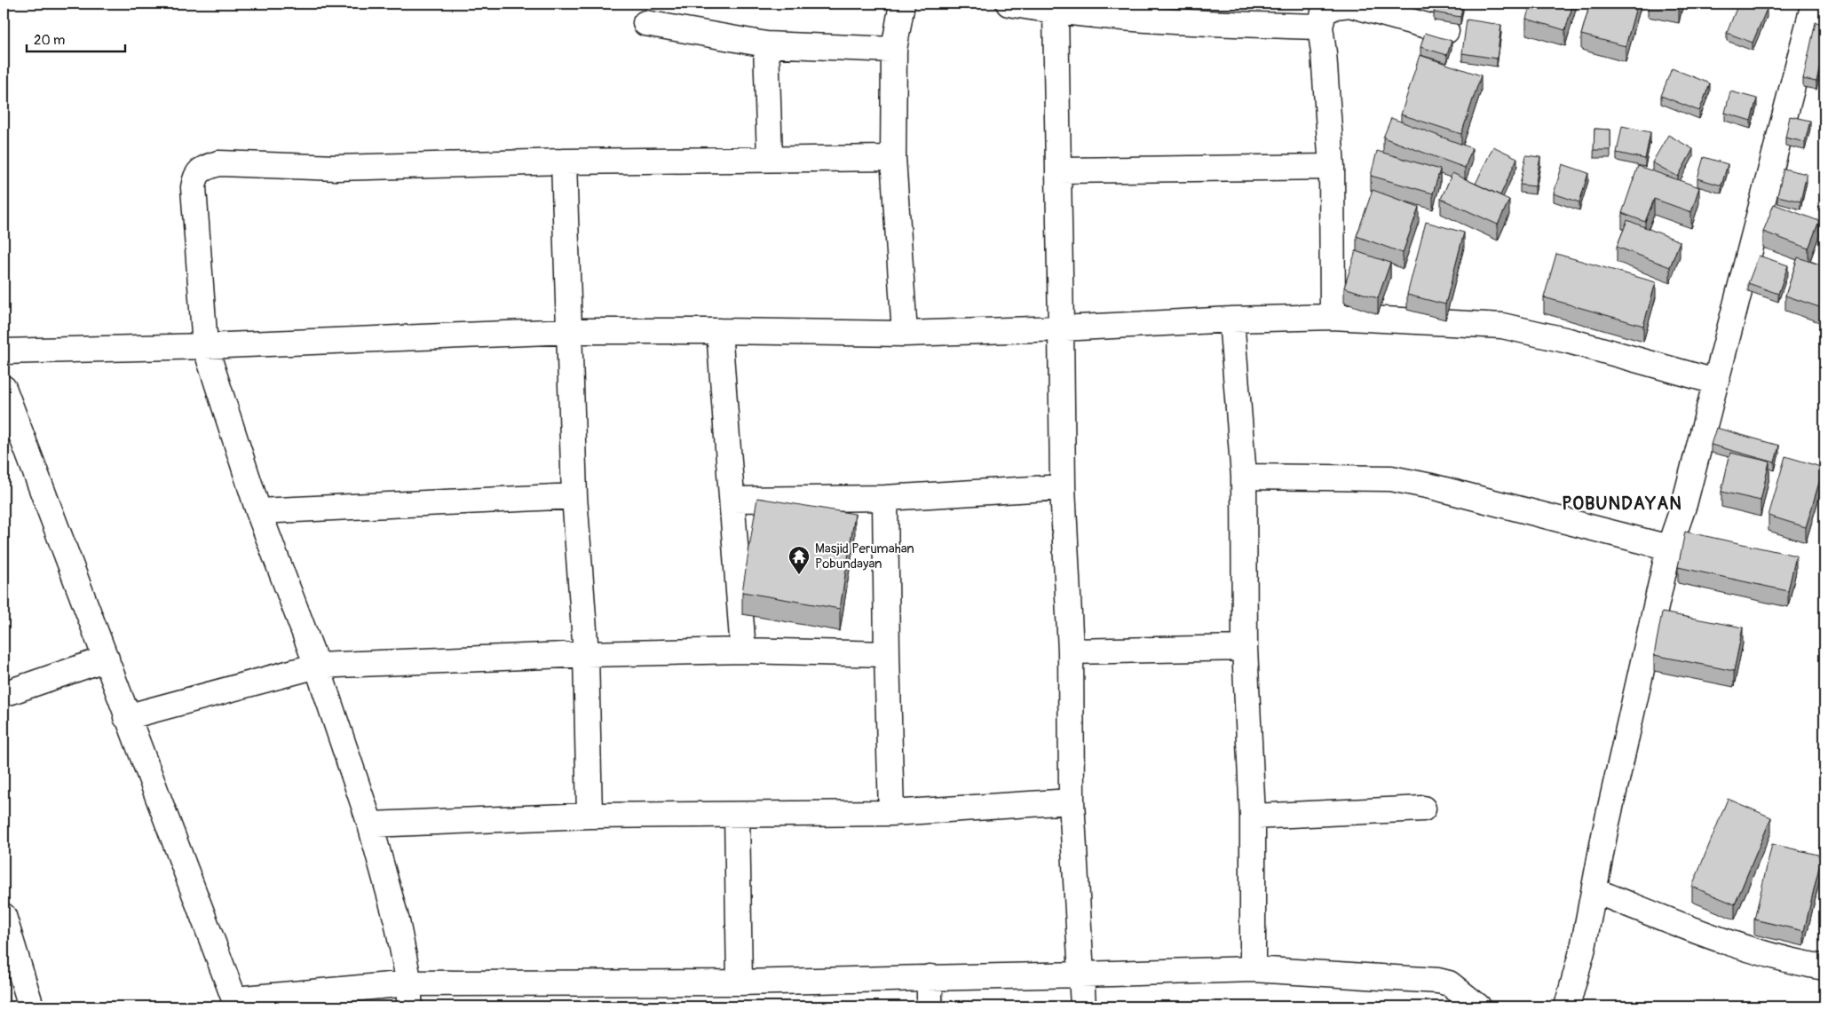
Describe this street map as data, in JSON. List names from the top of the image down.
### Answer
{
  "districts": ["POBUNDAYAN"],
  "places": {
    "temple": ["Masjid Perumahan Pobundayan"]
  },
  "scale_bar": "20 m"
}
